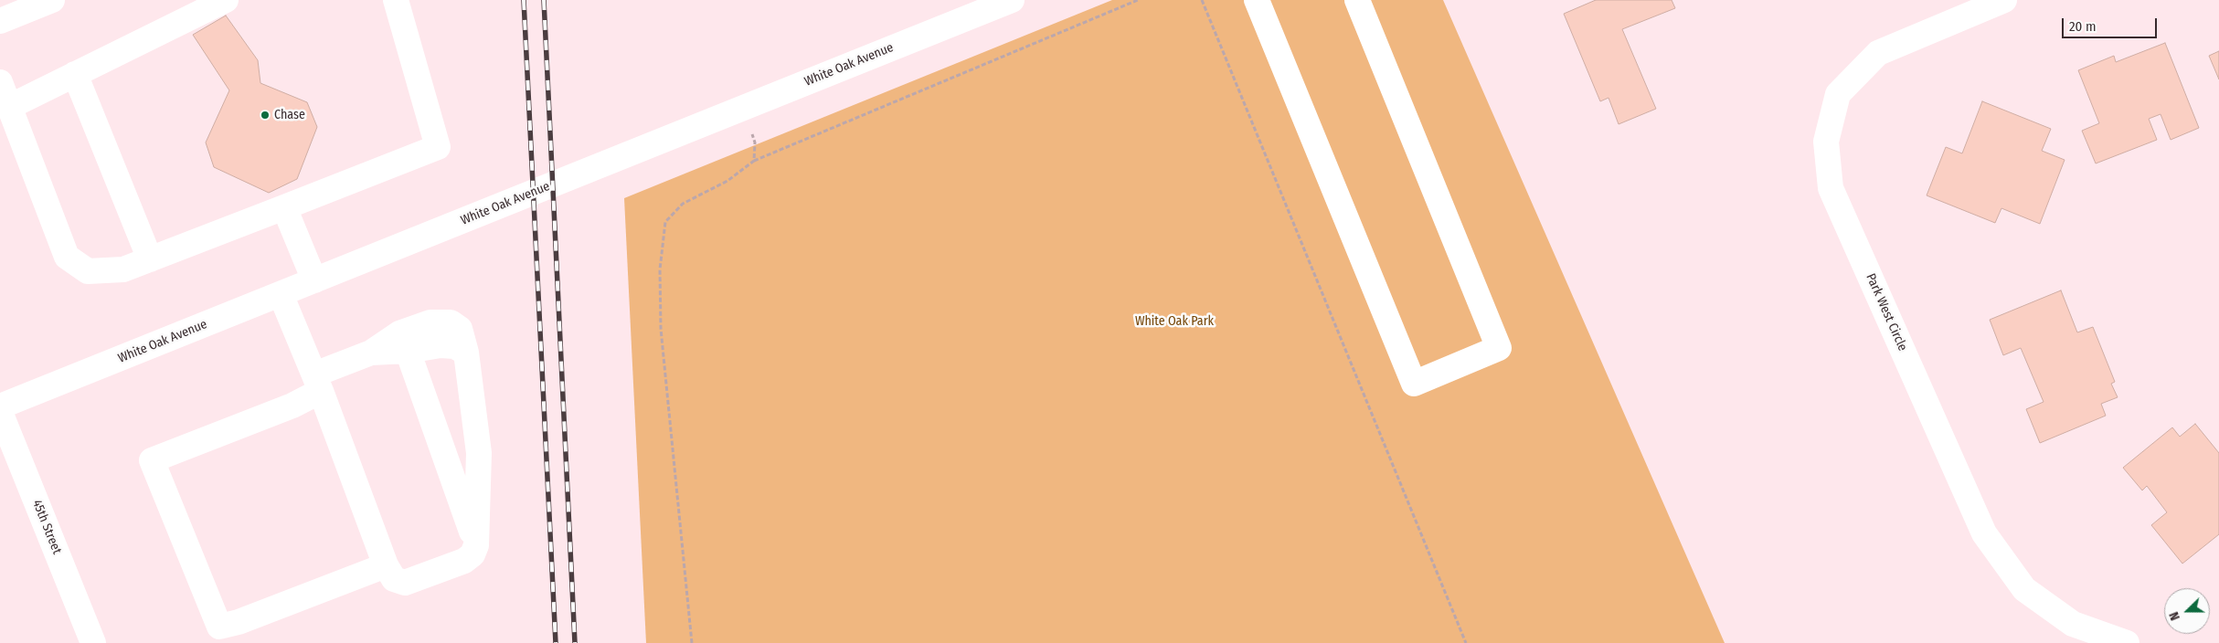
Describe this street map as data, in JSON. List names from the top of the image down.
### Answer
{
  "streets": {
    "street": ["White Oak Avenue", "Park West Circle", "45th Street"]
  },
  "parks": ["White Oak Park"],
  "places": ["Chase"],
  "scale_bar": "20 m",
  "north": "left"
}
